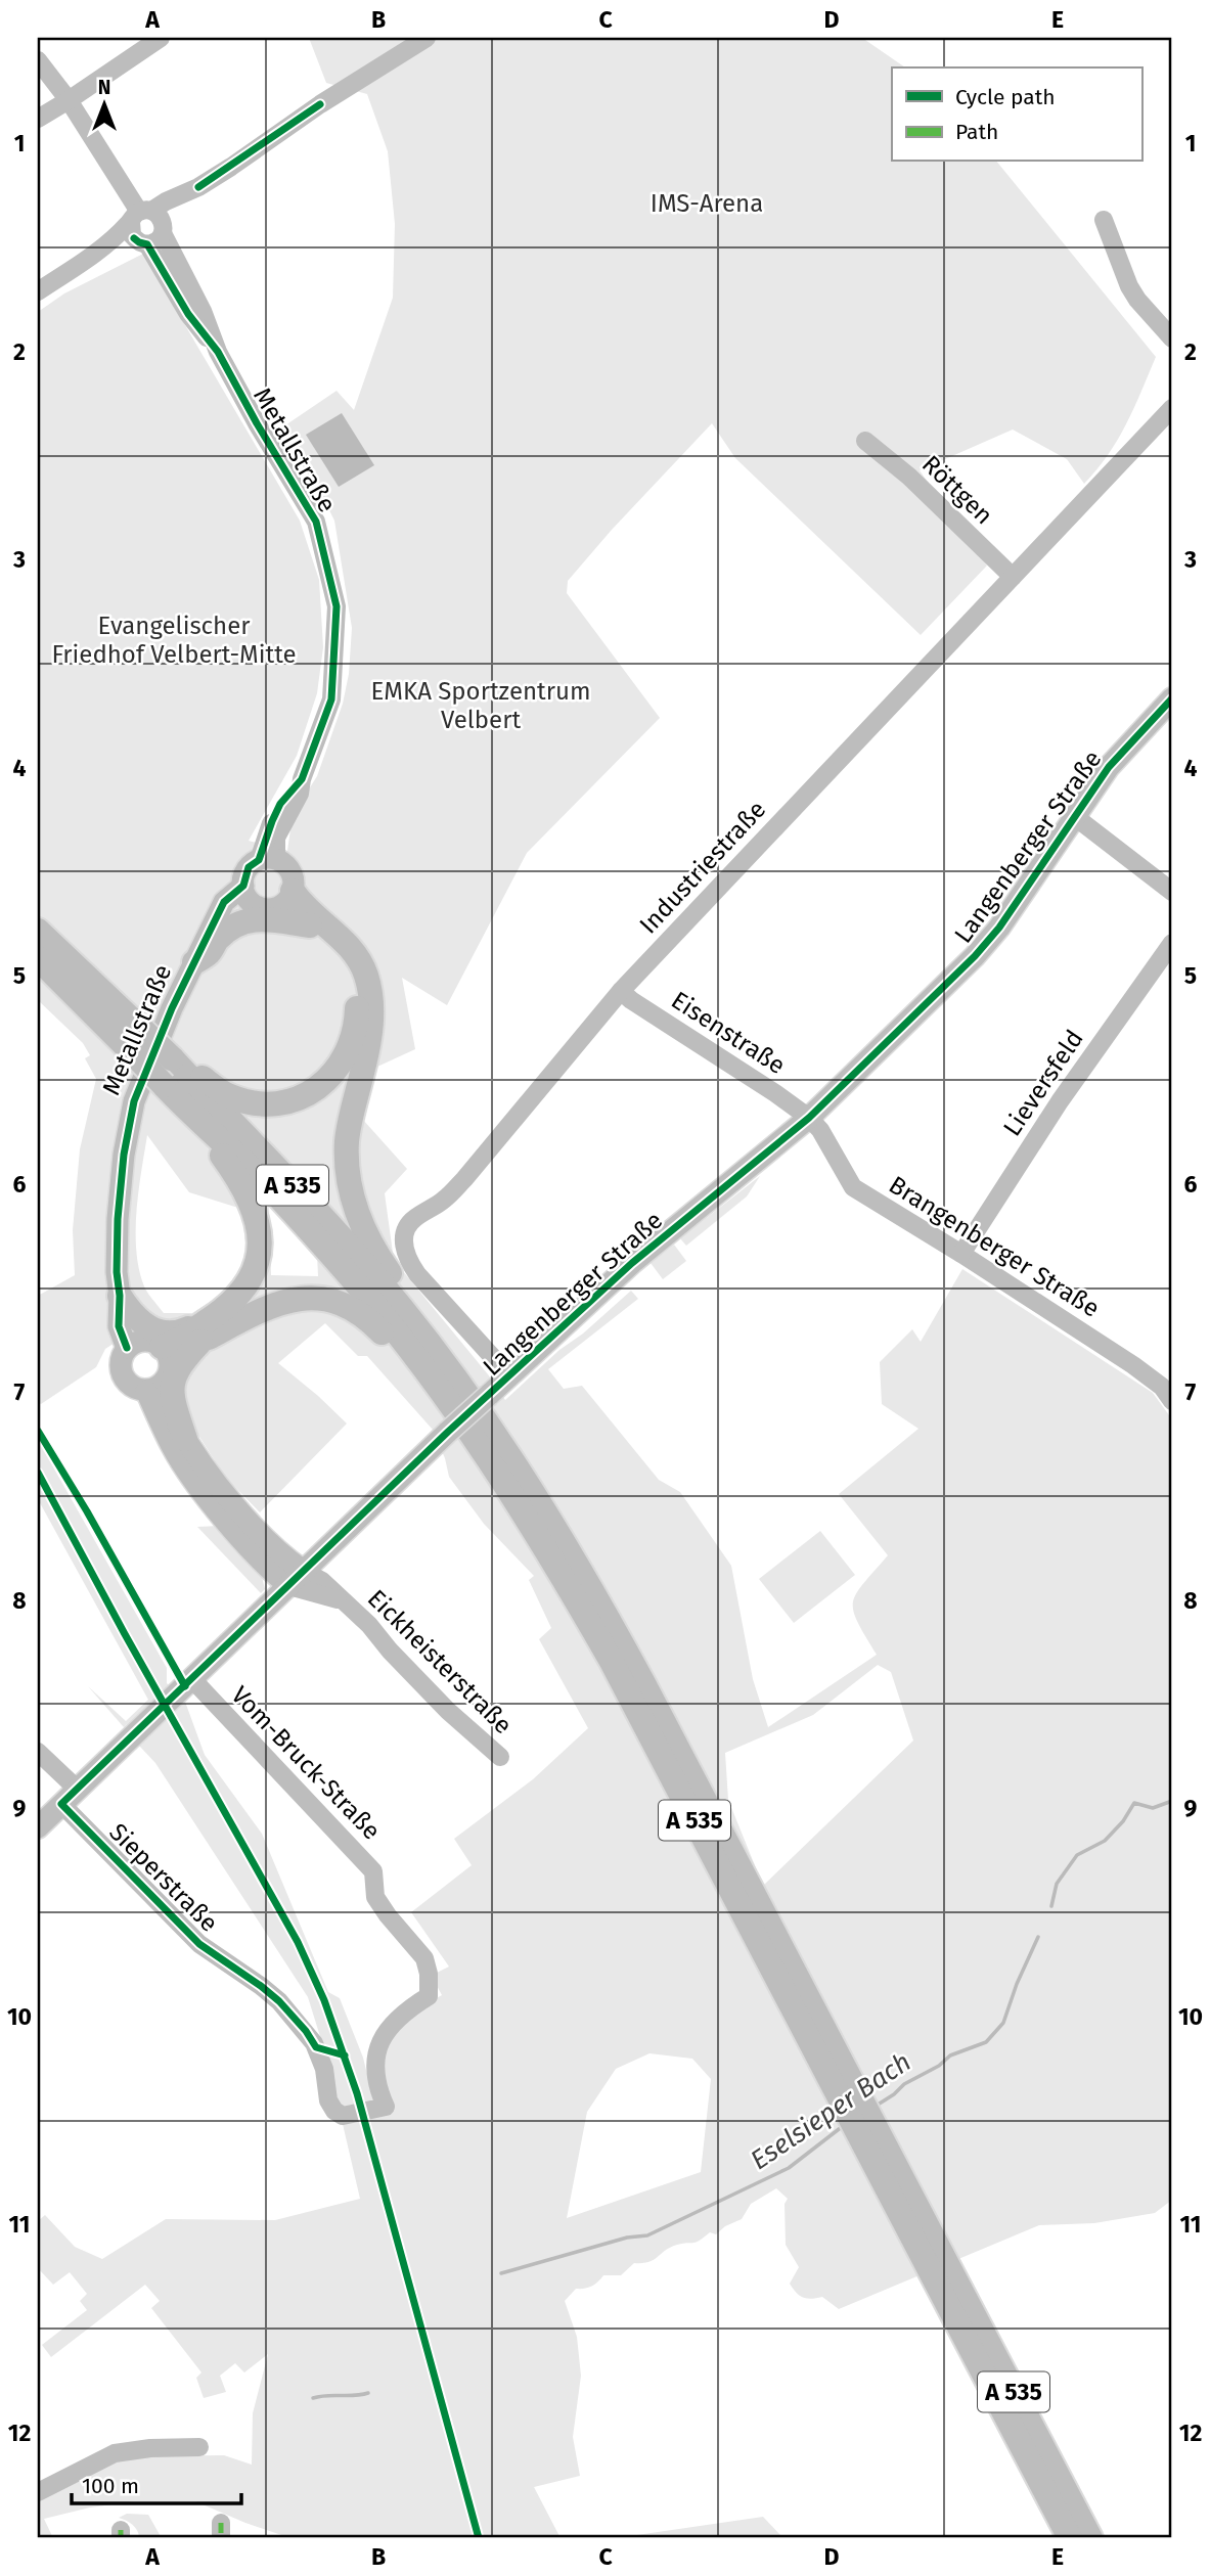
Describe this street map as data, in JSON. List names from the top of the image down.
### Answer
{
  "streets": {
    "highway": ["A 535"],
    "main road": ["Metallstraße", "Langenberger Straße"],
    "street": [
      "Röttgen",
      "Industriestraße",
      "Eisenstraße",
      "Lieversfeld",
      "Brangenberger Straße",
      "Eickheisterstraße",
      "Vom-Bruck-Straße",
      "Sieperstraße"
    ]
  },
  "crossings": [
    ["Röttgen", "Industriestraße"],
    ["Langenberger Straße", "Industriestraße"],
    ["Langenberger Straße", "Eisenstraße"],
    ["Langenberger Straße", "Brangenberger Straße"],
    ["Langenberger Straße", "Eickheisterstraße"],
    ["Langenberger Straße", "Vom-Bruck-Straße"],
    ["Langenberger Straße", "Sieperstraße"],
    ["Industriestraße", "Eisenstraße"],
    ["Eisenstraße", "Brangenberger Straße"],
    ["Lieversfeld", "Brangenberger Straße"],
    ["Vom-Bruck-Straße", "Sieperstraße"]
  ],
  "water": ["Eselsieper Bach"],
  "parks": ["IMS-Arena", "Evangelischer Friedhof Velbert-Mitte", "EMKA Sportzentrum Velbert"],
  "legend": ["Cycle path", "Path"],
  "scale_bar": "100 m",
  "north": "top",
  "grid": {
    "columns": [
      "A",
      "B",
      "C",
      "D",
      "E"
    ],
    "rows": [
      "1",
      "2",
      "3",
      "4",
      "5",
      "6",
      "7",
      "8",
      "9",
      "10",
      "11",
      "12"
    ]
  }
}
